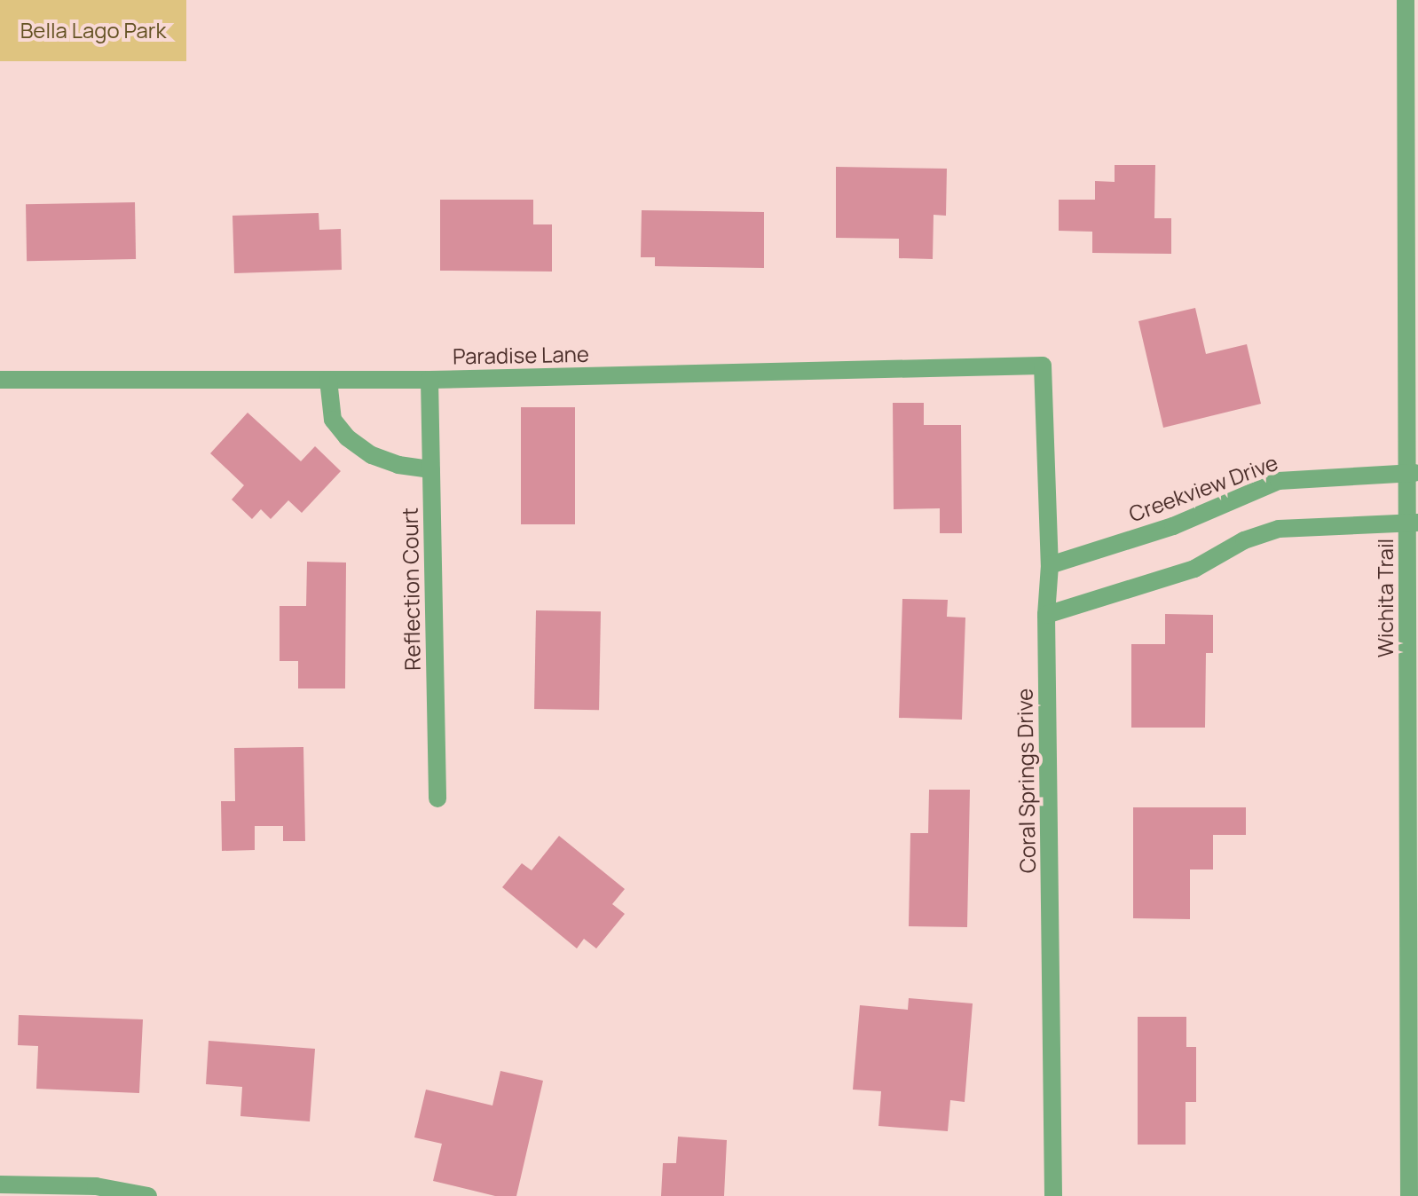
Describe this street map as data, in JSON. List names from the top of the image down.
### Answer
{
  "streets": {
    "street": [
      "Paradise Lane",
      "Creekview Drive",
      "Reflection Court",
      "Wichita Trail",
      "Coral Springs Drive"
    ]
  },
  "crossings": [
    ["Paradise Lane", "Reflection Court"],
    ["Paradise Lane", "Coral Springs Drive"],
    ["Creekview Drive", "Wichita Trail"],
    ["Creekview Drive", "Coral Springs Drive"]
  ],
  "parks": ["Bella Lago Park"]
}
